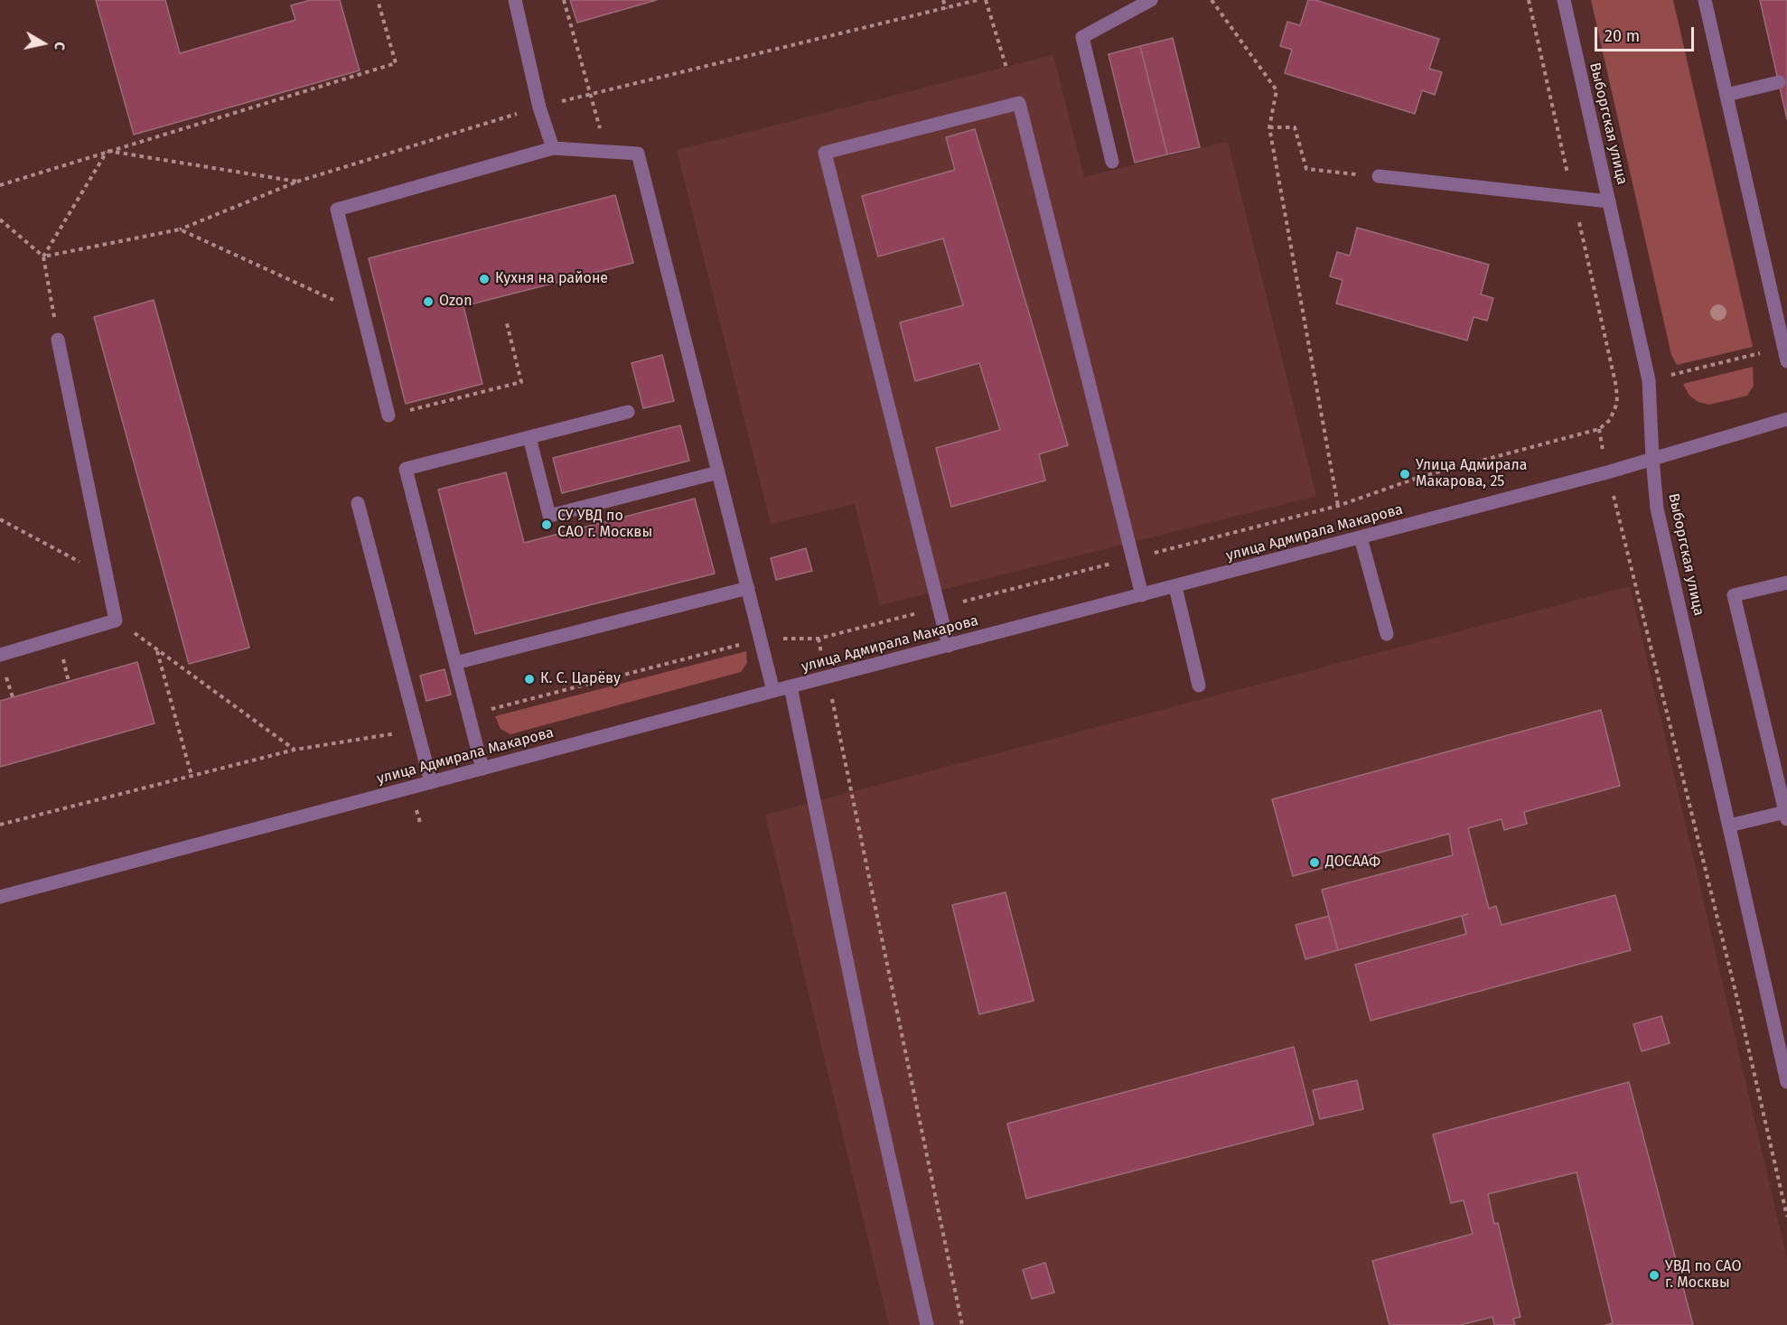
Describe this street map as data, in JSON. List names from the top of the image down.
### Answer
{
  "streets": {
    "street": ["Выборгская улица", "улица Адмирала Макарова"]
  },
  "crossings": [
    ["Выборгская улица", "улица Адмирала Макарова"]
  ],
  "places": [
    "Кухня на районе",
    "Ozon",
    "Улица Адмирала Макарова, 25",
    "СУ УВД по САО г. Москвы",
    "К. С. Царёву",
    "ДОСААФ",
    "УВД по САО г. Москвы"
  ],
  "scale_bar": "20 m",
  "north": "right"
}
